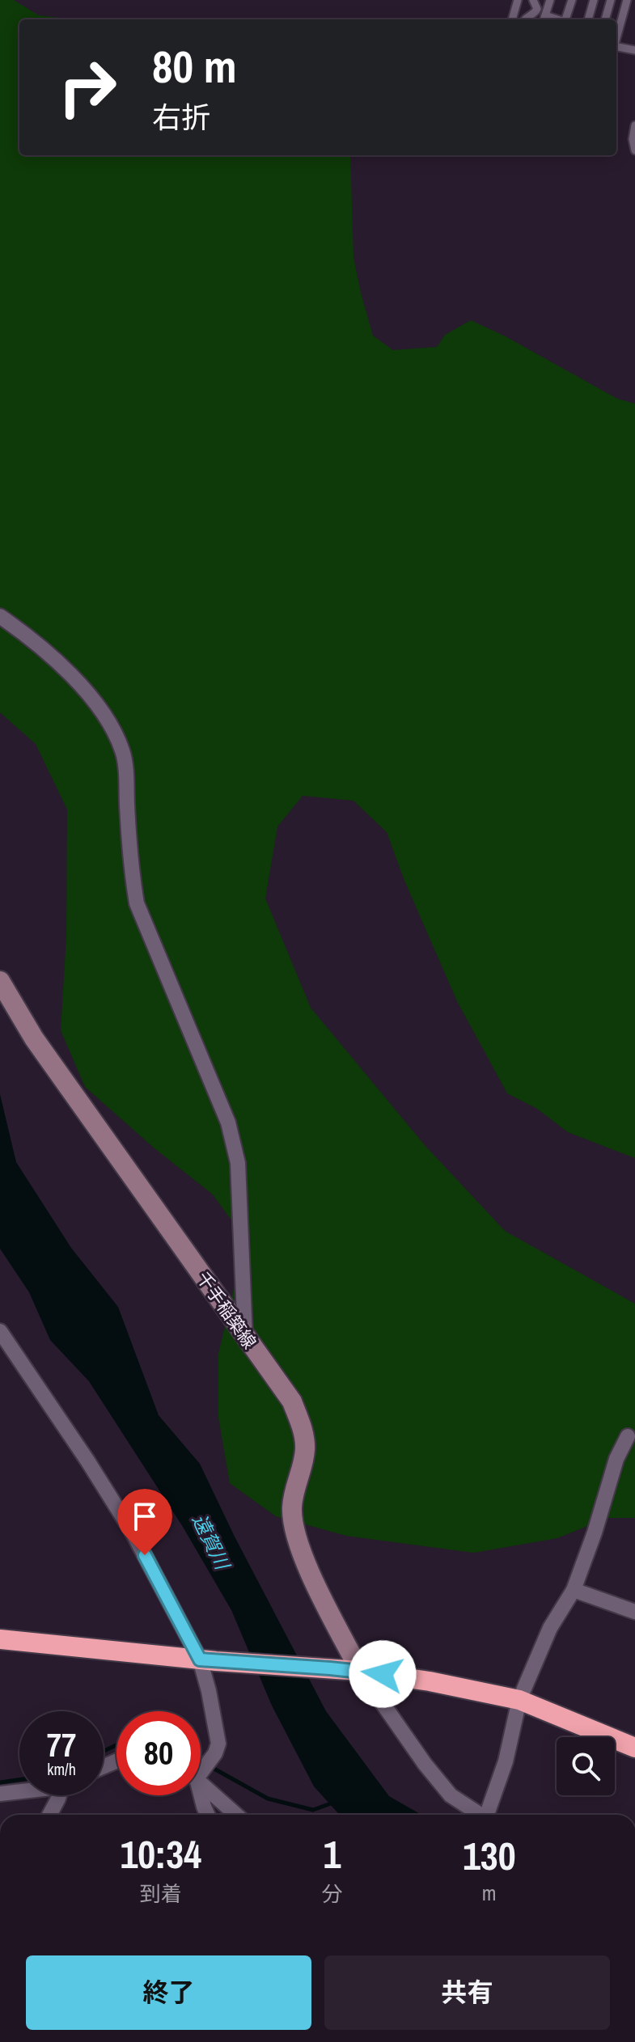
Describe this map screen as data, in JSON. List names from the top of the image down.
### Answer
{
  "streets": {
    "main road": ["千手稲築線"]
  },
  "water": ["遠賀川"],
  "page": {
    "turn": ["80 m", "右折"],
    "speed": "77 km/h",
    "limit": "80",
    "eta": [
      "10:34",
      "到着",
      "1",
      "分",
      "130",
      "m"
    ],
    "buttons": ["終了", "共有"]
  }
}
